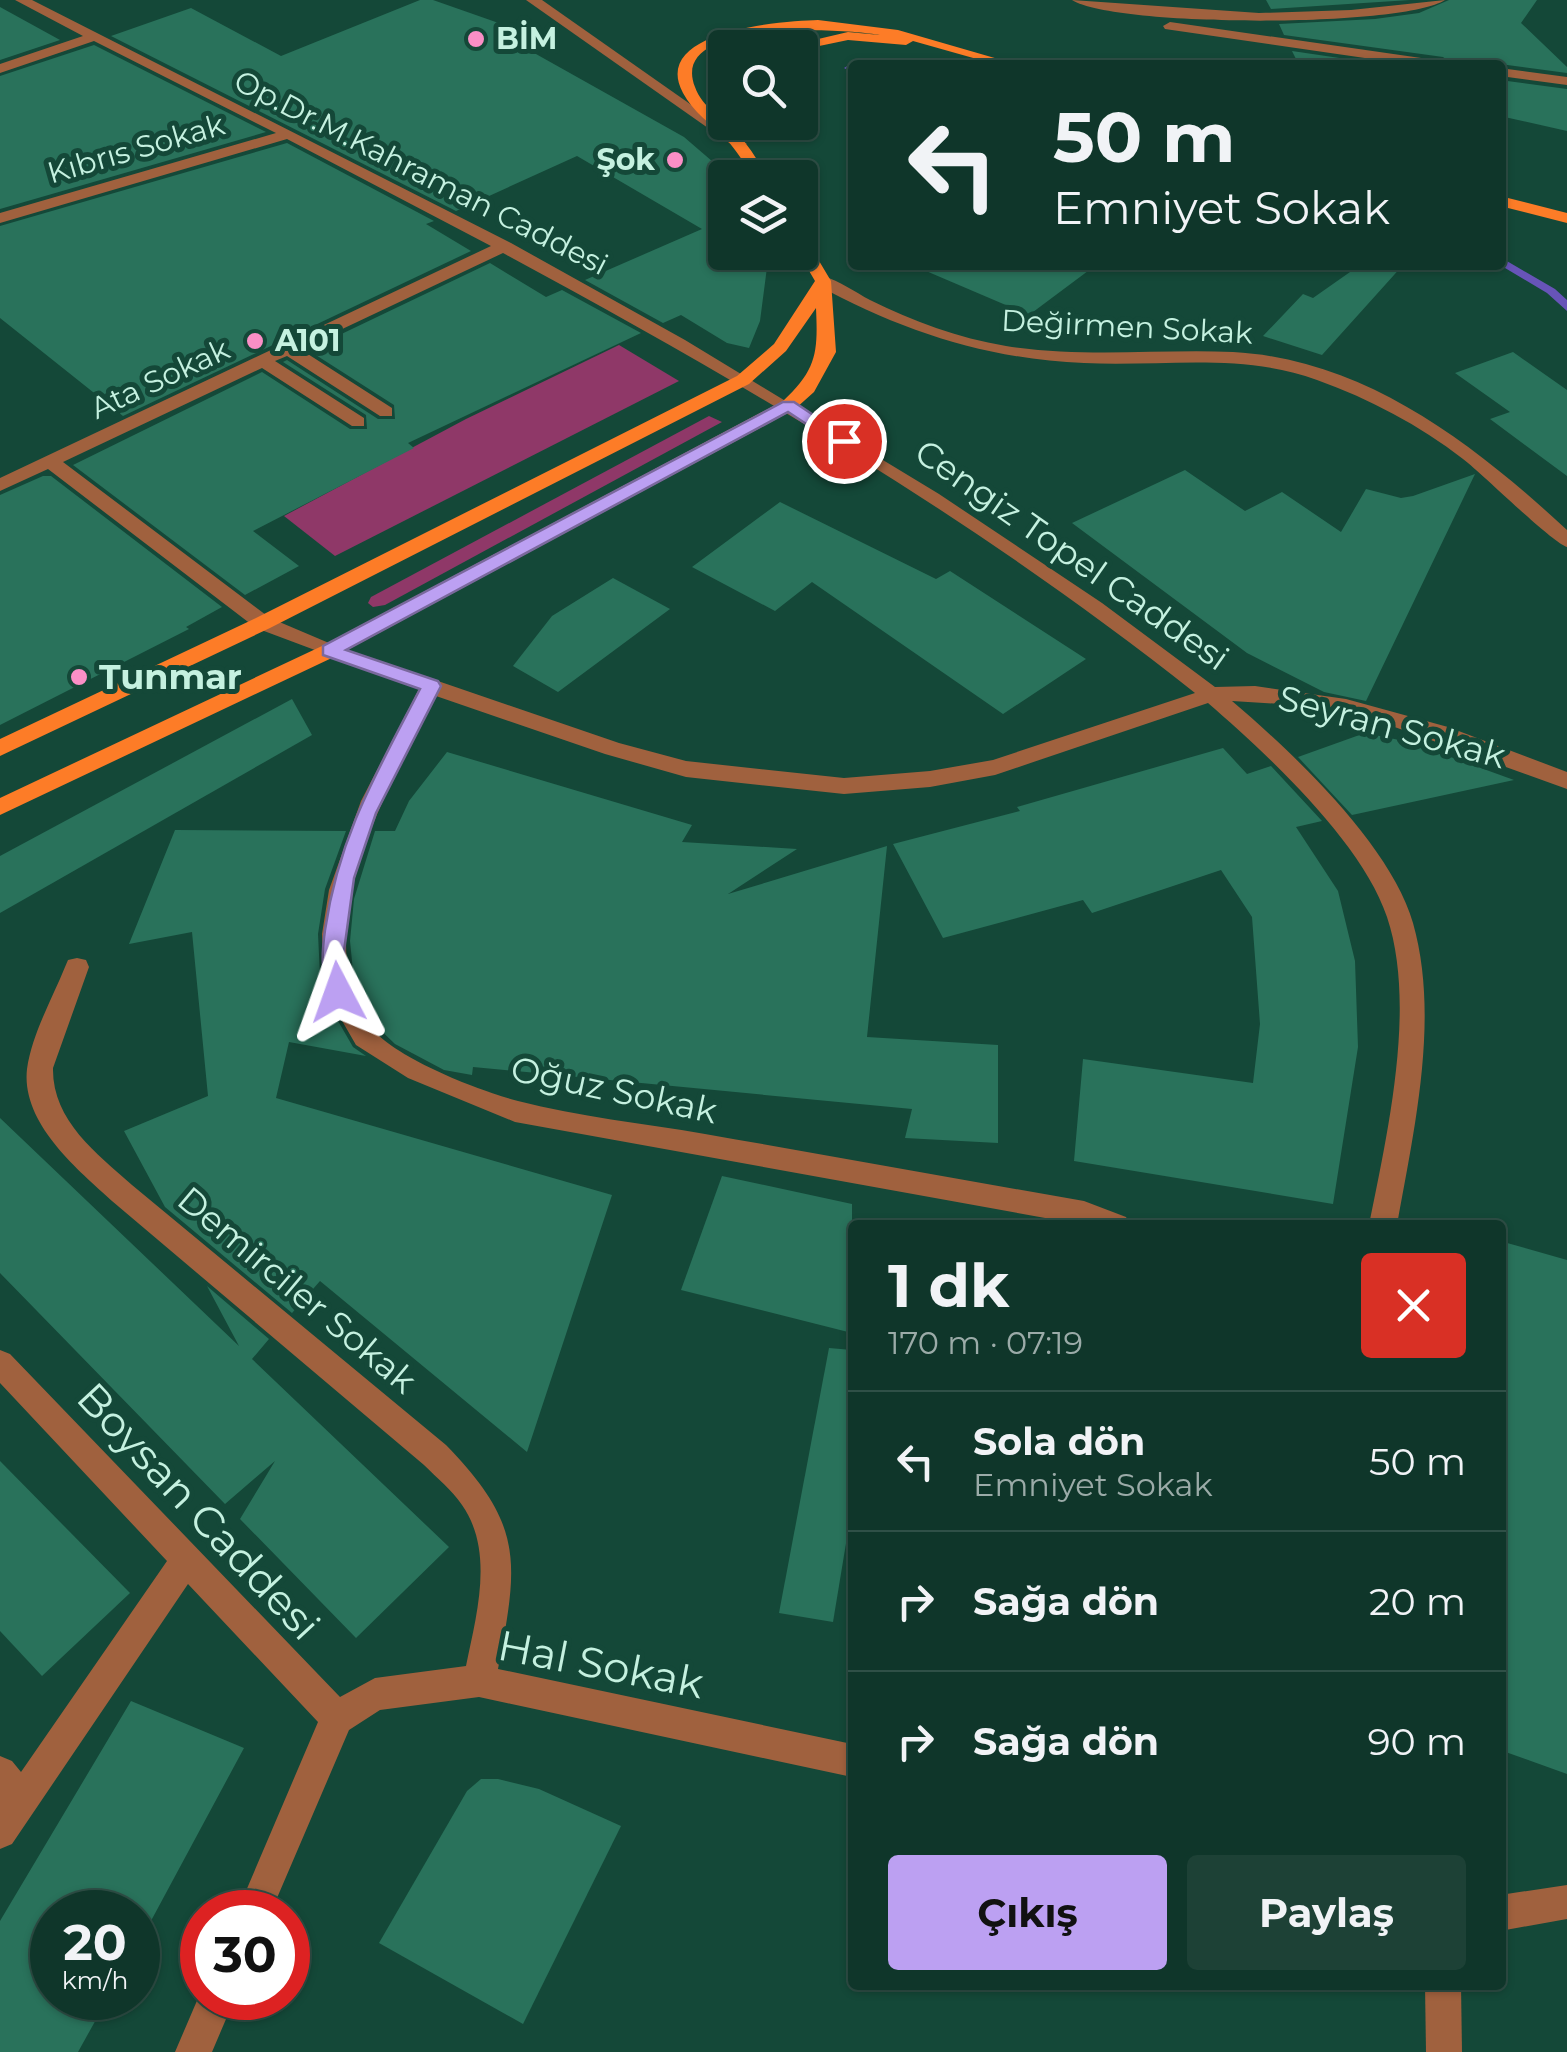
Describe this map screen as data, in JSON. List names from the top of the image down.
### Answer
{
  "streets": {
    "street": [
      "Kıbrıs Sokak",
      "Op.Dr.M.Kahraman Caddesi",
      "Değirmen Sokak",
      "Ata Sokak",
      "Cengiz Topel Caddesi",
      "Seyran Sokak",
      "Oğuz Sokak",
      "Demirciler Sokak",
      "Boysan Caddesi",
      "Hal Sokak"
    ]
  },
  "crossings": [
    ["Kıbrıs Sokak", "Op.Dr.M.Kahraman Caddesi"],
    ["Op.Dr.M.Kahraman Caddesi", "Ata Sokak"],
    ["Op.Dr.M.Kahraman Caddesi", "Cengiz Topel Caddesi"],
    ["Ata Sokak", "Seyran Sokak"],
    ["Cengiz Topel Caddesi", "Seyran Sokak"],
    ["Seyran Sokak", "Oğuz Sokak"],
    ["Demirciler Sokak", "Hal Sokak"],
    ["Boysan Caddesi", "Hal Sokak"]
  ],
  "places": [
    "BİM",
    "Şok",
    "A101",
    "Tunmar"
  ],
  "page": {
    "turn": ["50 m", "Emniyet Sokak"],
    "heading": ["1 dk", "170 m · 07:19"],
    "list": [
      {
        "name": "Sola dön",
        "note": "Emniyet Sokak",
        "value": "50 m"
      },
      {
        "name": "Sağa dön",
        "value": "20 m"
      },
      {
        "name": "Sağa dön",
        "value": "90 m"
      }
    ],
    "buttons": ["Çıkış", "Paylaş"],
    "speed": "20 km/h",
    "limit": "30"
  }
}
